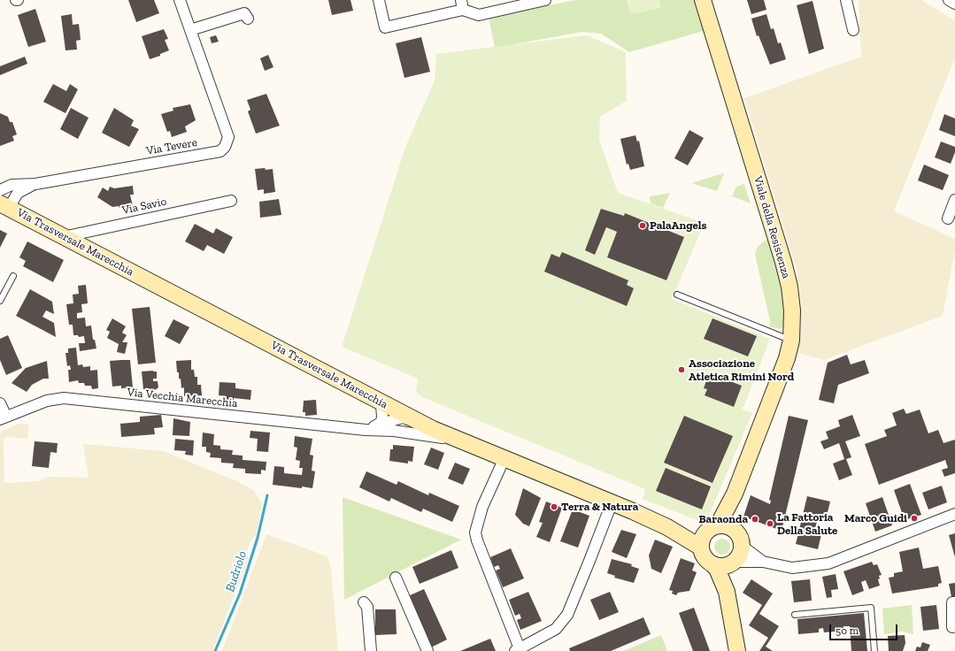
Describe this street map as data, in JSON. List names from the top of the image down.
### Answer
{
  "streets": {
    "street": [
      "Via Tevere",
      "Via Savio",
      "Viale della Resistenza",
      "Via Trasversale Marecchia",
      "Via Vecchia Marecchia"
    ]
  },
  "crossings": [
    ["Via Savio", "Via Trasversale Marecchia"],
    ["Viale della Resistenza", "Via Trasversale Marecchia"],
    ["Via Trasversale Marecchia", "Via Vecchia Marecchia"]
  ],
  "water": ["Budriolo"],
  "places": [
    "PalaAngels",
    "Associazione Atletica Rimini Nord",
    "Terra & Natura",
    "Marco Guidi",
    "Baraonda",
    "La Fattoria Della Salute"
  ],
  "scale_bar": "50 m"
}
